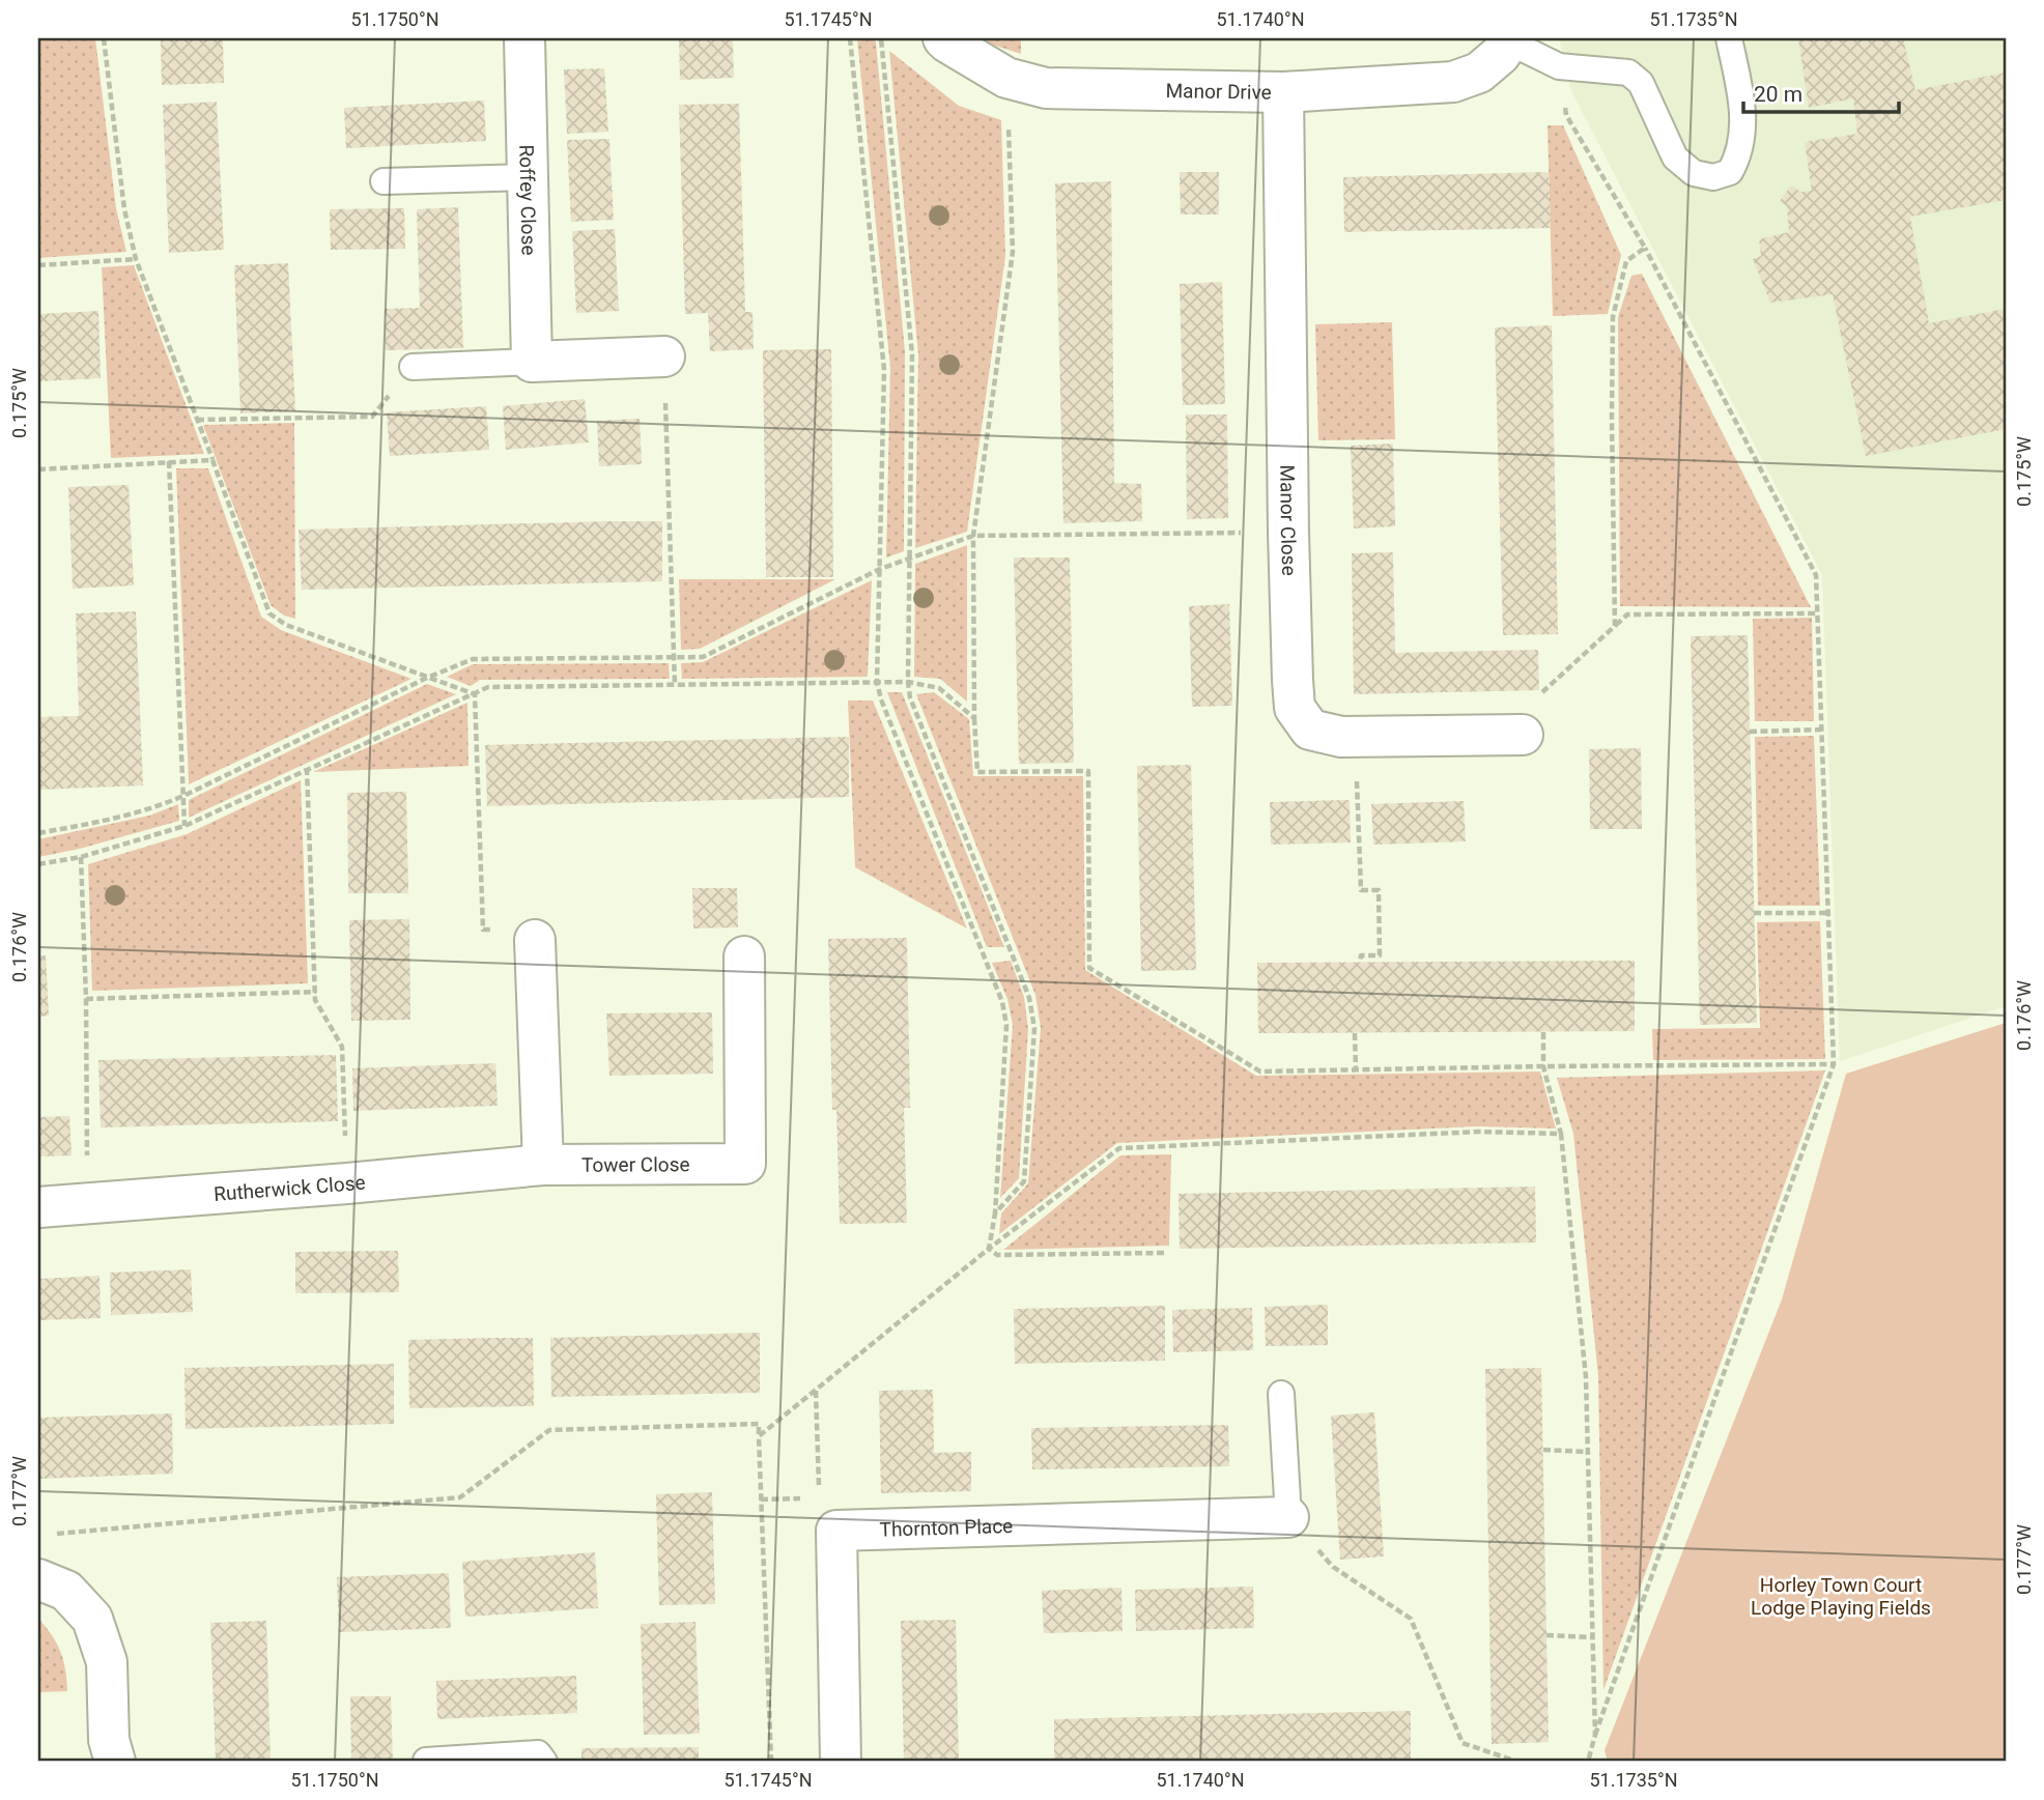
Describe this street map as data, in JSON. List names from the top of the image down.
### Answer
{
  "streets": {
    "street": [
      "Manor Drive",
      "Roffey Close",
      "Manor Close",
      "Tower Close",
      "Rutherwick Close",
      "Thornton Place"
    ]
  },
  "crossings": [
    ["Manor Drive", "Manor Close"],
    ["Tower Close", "Rutherwick Close"]
  ],
  "parks": ["Horley Town Court Lodge Playing Fields"],
  "scale_bar": "20 m",
  "coordinates": [
    "51.1750°N",
    "51.1745°N",
    "51.1740°N",
    "51.1735°N",
    "0.175°W",
    "0.176°W",
    "0.177°W"
  ]
}
